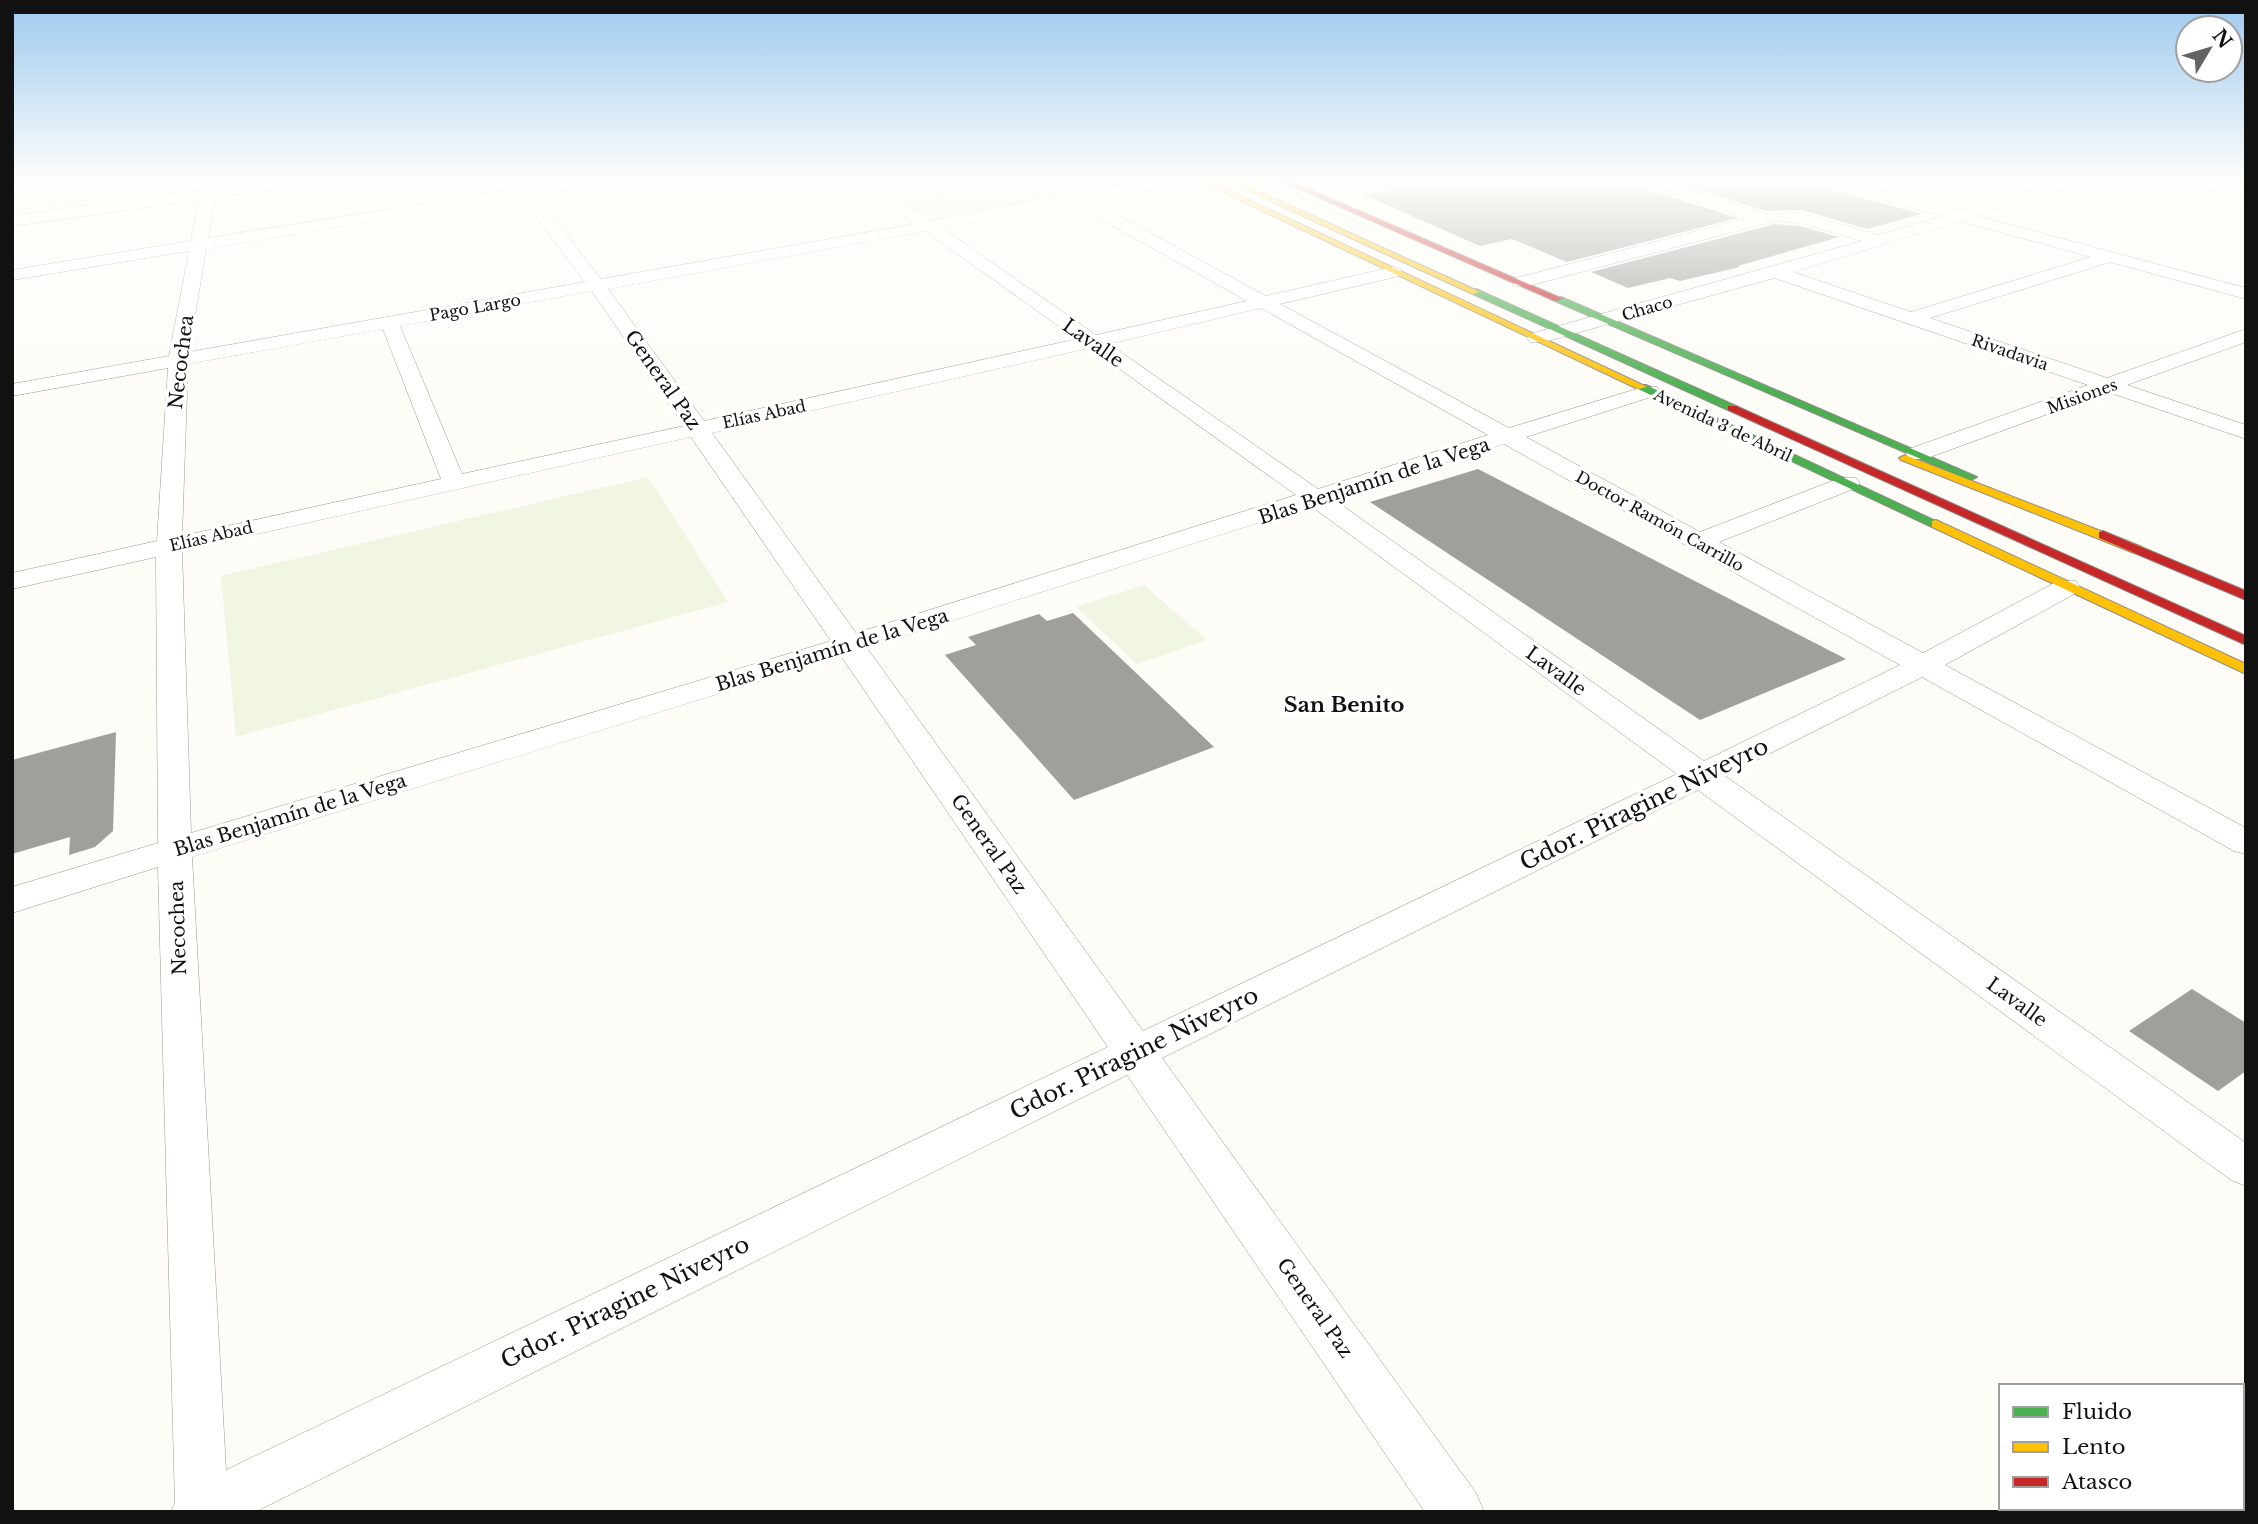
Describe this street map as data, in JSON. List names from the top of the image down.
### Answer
{
  "streets": {
    "main road": ["Avenida 3 de Abril"],
    "street": [
      "Pago Largo",
      "Chaco",
      "Lavalle",
      "Rivadavia",
      "Necochea",
      "General Paz",
      "Misiones",
      "Elías Abad",
      "Blas Benjamín de la Vega",
      "Doctor Ramón Carrillo",
      "Gdor. Piragine Niveyro"
    ]
  },
  "crossings": [
    ["Pago Largo", "Necochea"],
    ["Pago Largo", "General Paz"],
    ["Chaco", "Rivadavia"],
    ["Chaco", "Avenida 3 de Abril"],
    ["Lavalle", "Elías Abad"],
    ["Lavalle", "Blas Benjamín de la Vega"],
    ["Lavalle", "Gdor. Piragine Niveyro"],
    ["Rivadavia", "Misiones"],
    ["Necochea", "Elías Abad"],
    ["Necochea", "Blas Benjamín de la Vega"],
    ["Necochea", "Gdor. Piragine Niveyro"],
    ["General Paz", "Elías Abad"],
    ["General Paz", "Blas Benjamín de la Vega"],
    ["General Paz", "Gdor. Piragine Niveyro"],
    ["Elías Abad", "Avenida 3 de Abril"],
    ["Elías Abad", "Doctor Ramón Carrillo"],
    ["Avenida 3 de Abril", "Blas Benjamín de la Vega"],
    ["Avenida 3 de Abril", "Gdor. Piragine Niveyro"],
    ["Blas Benjamín de la Vega", "Doctor Ramón Carrillo"],
    ["Doctor Ramón Carrillo", "Gdor. Piragine Niveyro"]
  ],
  "districts": ["San Benito"],
  "legend": ["Fluido", "Lento", "Atasco"],
  "north": "top right"
}
